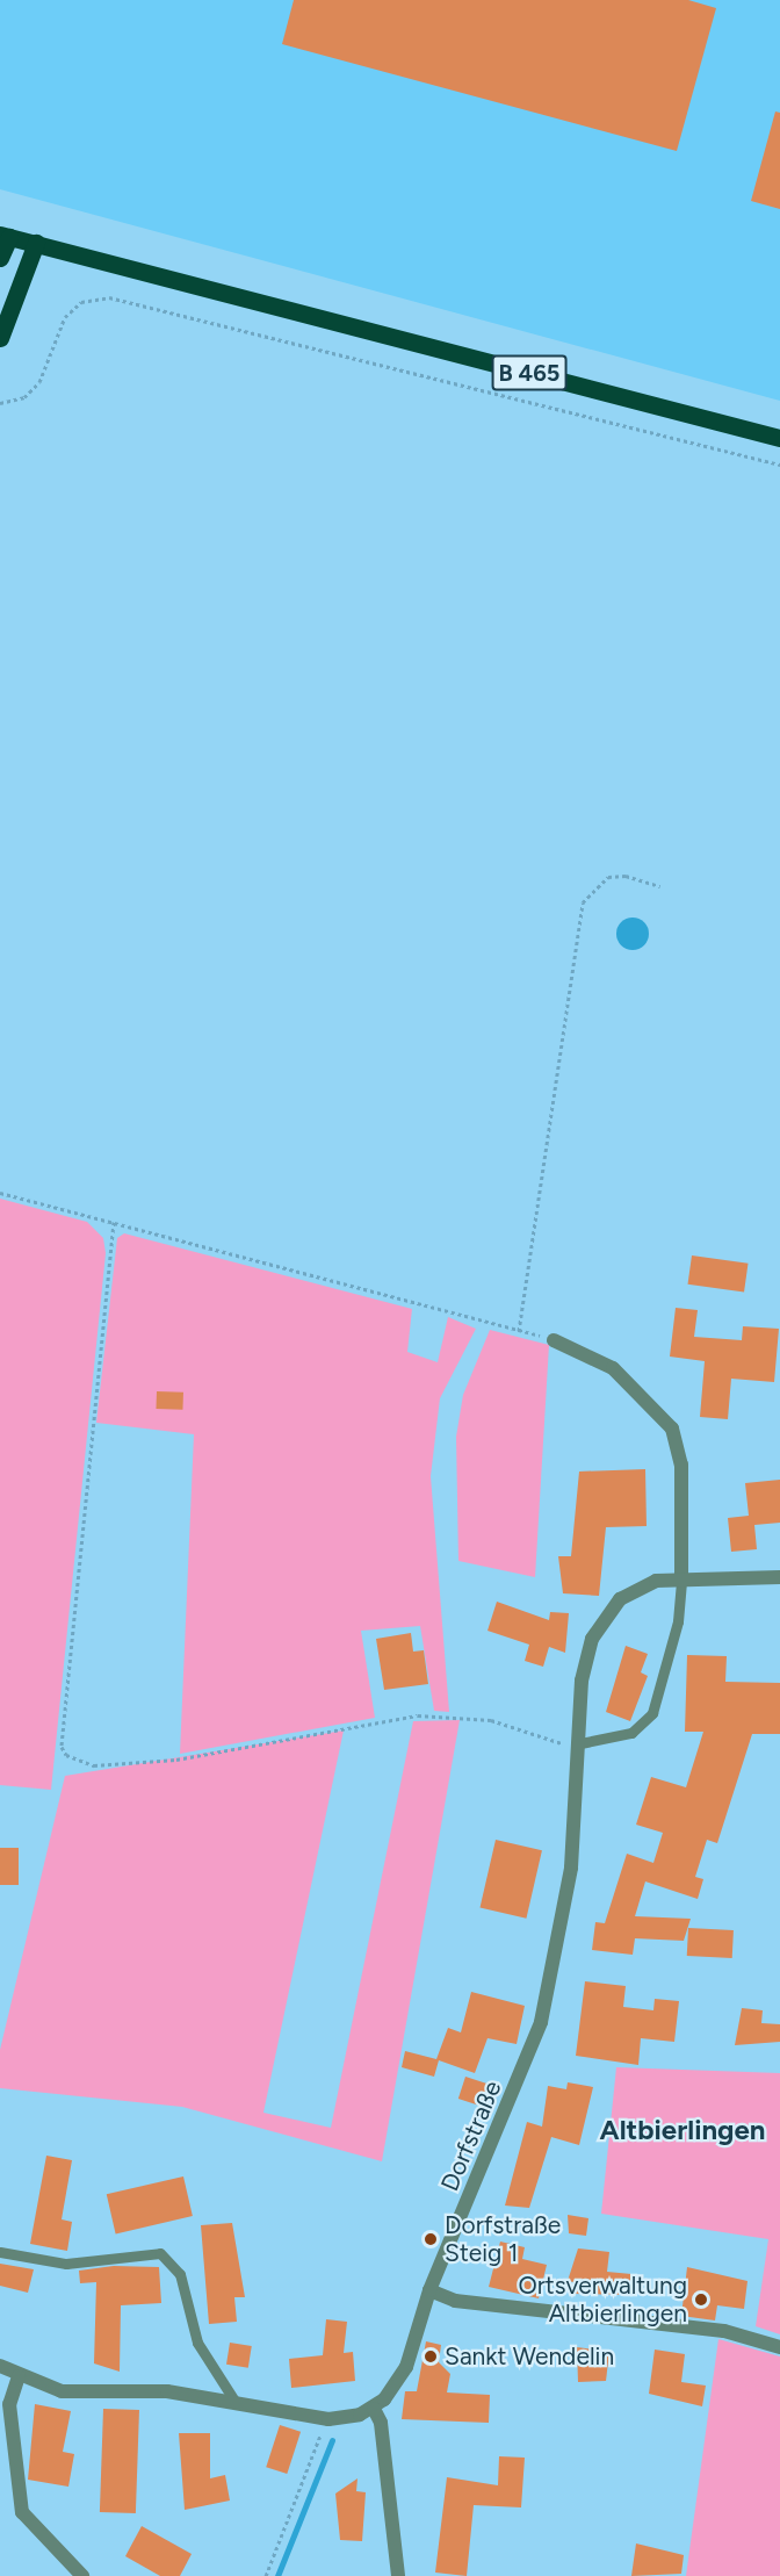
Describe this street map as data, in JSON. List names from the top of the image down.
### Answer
{
  "streets": {
    "main road": ["B 465"],
    "street": ["Dorfstraße"]
  },
  "districts": ["Altbierlingen"],
  "places": ["Dorfstraße Steig 1", "Ortsverwaltung Altbierlingen", "Sankt Wendelin"]
}
